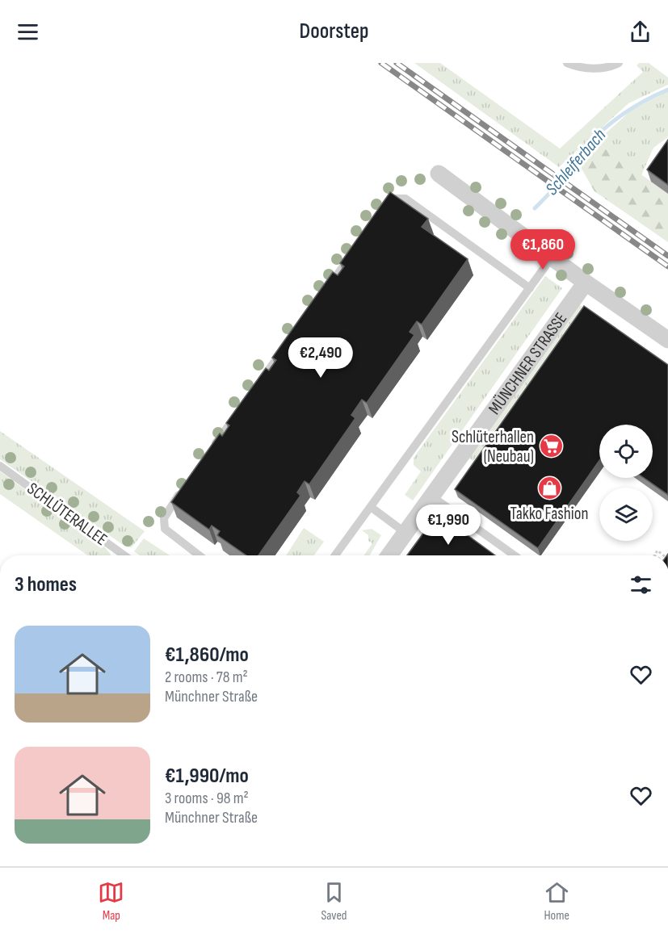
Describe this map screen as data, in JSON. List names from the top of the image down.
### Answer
{
  "streets": {
    "street": ["MÜNCHNER STRASSE"],
    "lane": ["SCHLÜTERALLEE"]
  },
  "water": ["Schleiferbach"],
  "places": {
    "supermarket": ["Schlüterhallen (Neubau)"],
    "shop": ["Takko Fashion"]
  },
  "page": {
    "header": "Doorstep",
    "price": ["€1,860", "€2,490", "€1,990"],
    "heading": "3 homes",
    "list": [
      {
        "name": "€1,860/mo",
        "note": "2 rooms · 78 m² · Münchner Straße"
      },
      {
        "name": "€1,990/mo",
        "note": "3 rooms · 98 m² · Münchner Straße"
      }
    ],
    "tabs": ["Map", "Saved", "Home"]
  }
}
